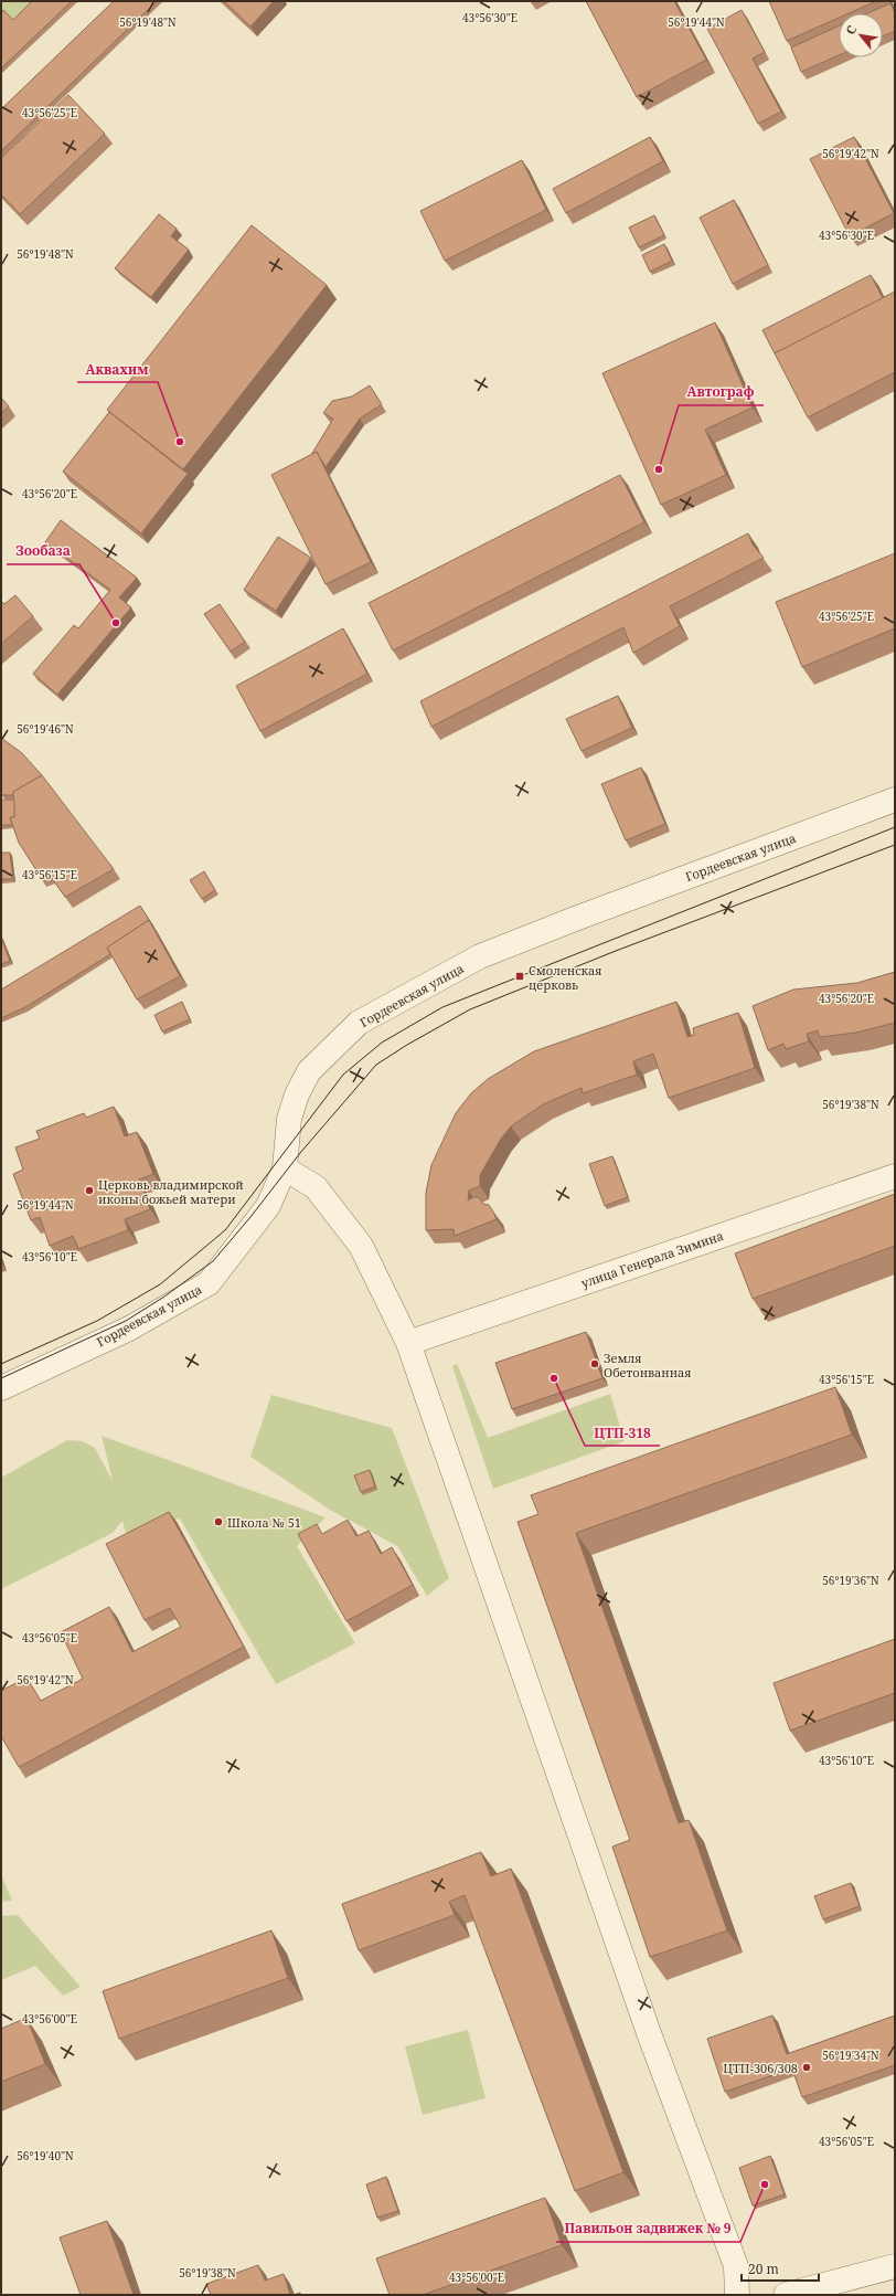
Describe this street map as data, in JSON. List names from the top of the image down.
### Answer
{
  "streets": {
    "street": ["Гордеевская улица", "улица Генерала Зимина"]
  },
  "places": {
    "other": [
      "Аквахим",
      "Автограф",
      "Зообаза",
      "Церковь владимирской иконы божьей матери",
      "Земля Обетонванная",
      "ЦТП-318",
      "Школа № 51",
      "ЦТП-306/308",
      "Павильон задвижек № 9"
    ],
    "transit": ["Смоленская церковь"]
  },
  "scale_bar": "20 m",
  "north": "top left",
  "coordinates": [
    "43°56'30\"E",
    "56°19'48\"N",
    "56°19'44\"N",
    "43°56'25\"E",
    "56°19'42\"N",
    "43°56'20\"E",
    "56°19'46\"N",
    "43°56'15\"E",
    "56°19'38\"N",
    "43°56'10\"E",
    "56°19'36\"N",
    "43°56'05\"E",
    "43°56'00\"E",
    "56°19'34\"N",
    "56°19'40\"N"
  ]
}
